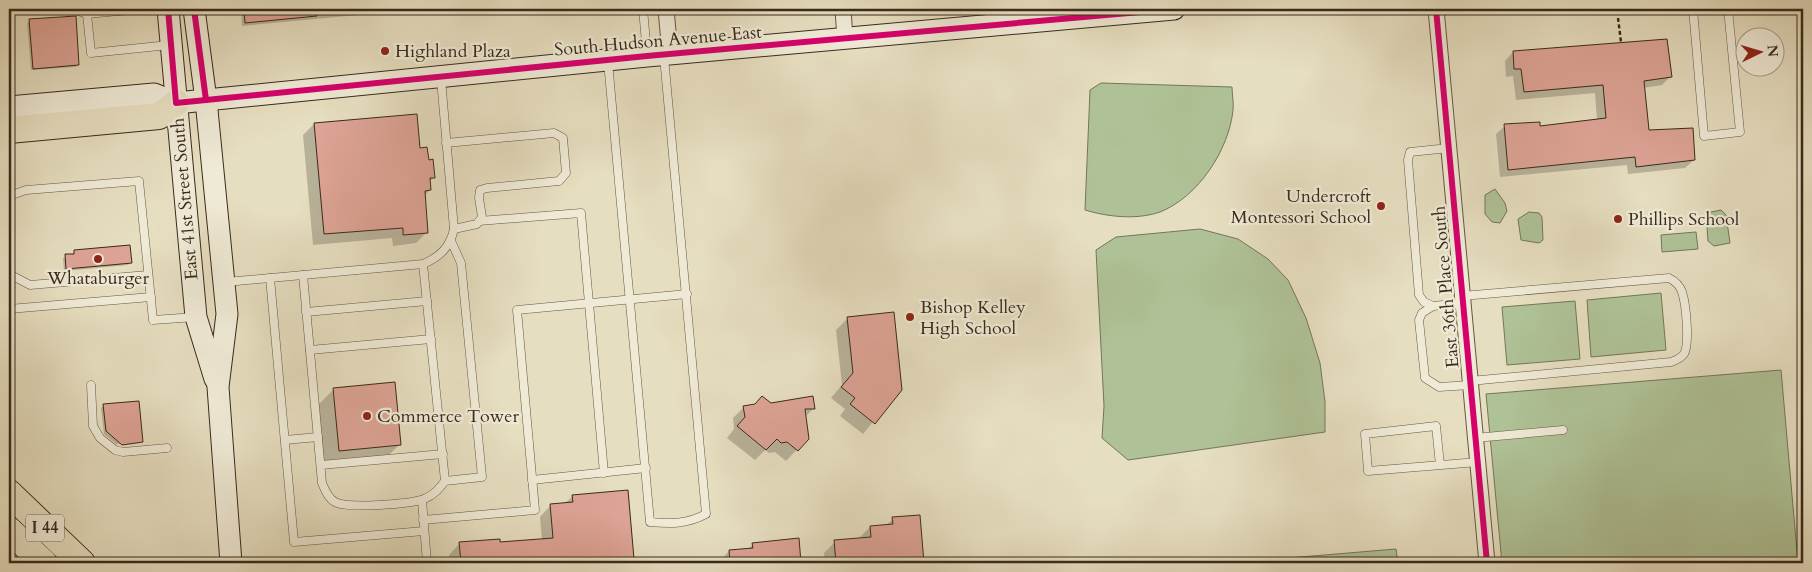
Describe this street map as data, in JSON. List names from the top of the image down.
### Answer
{
  "streets": {
    "highway": ["I 44"],
    "main road": ["South Hudson Avenue East", "East 41st Street South"],
    "street": ["East 36th Place South"]
  },
  "crossings": [
    ["South Hudson Avenue East", "East 41st Street South"]
  ],
  "places": [
    "Highland Plaza",
    "Undercroft Montessori School",
    "Phillips School",
    "Whataburger",
    "Bishop Kelley High School",
    "Commerce Tower"
  ],
  "north": "right"
}
